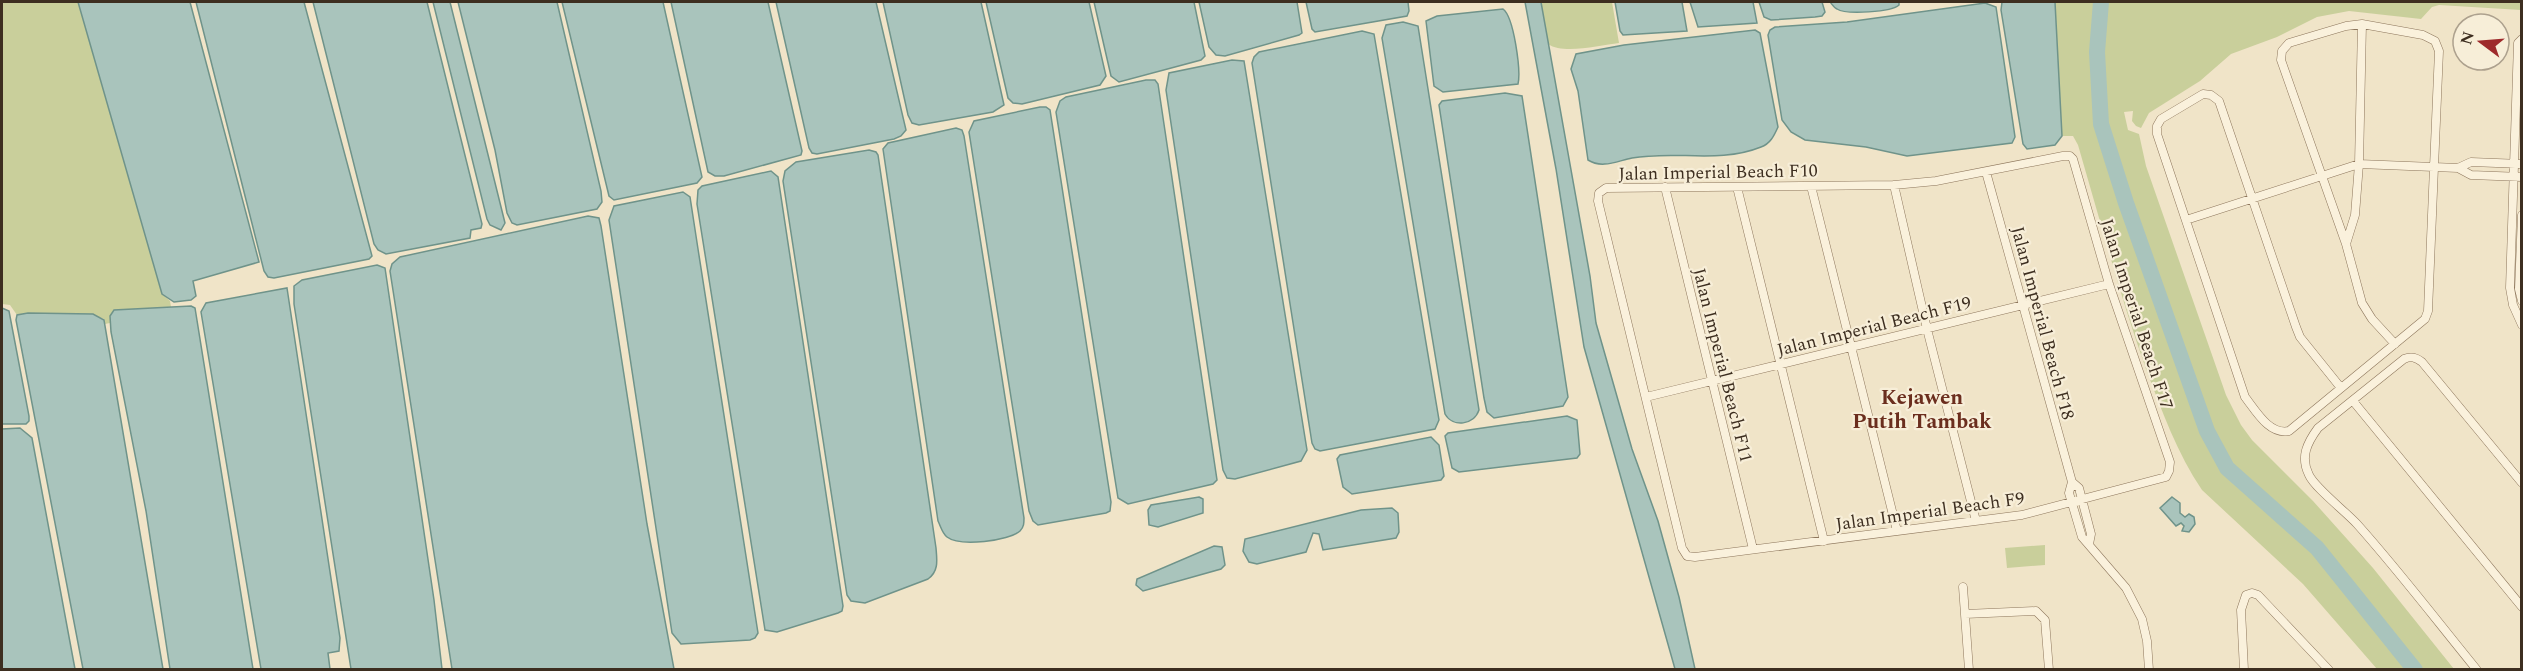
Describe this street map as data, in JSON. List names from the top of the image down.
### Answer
{
  "streets": {
    "street": [
      "Jalan Imperial Beach F10",
      "Jalan Imperial Beach F17",
      "Jalan Imperial Beach F18",
      "Jalan Imperial Beach F19",
      "Jalan Imperial Beach F11",
      "Jalan Imperial Beach F9"
    ]
  },
  "crossings": [
    ["Jalan Imperial Beach F10", "Jalan Imperial Beach F17"],
    ["Jalan Imperial Beach F10", "Jalan Imperial Beach F18"],
    ["Jalan Imperial Beach F10", "Jalan Imperial Beach F19"],
    ["Jalan Imperial Beach F10", "Jalan Imperial Beach F11"],
    ["Jalan Imperial Beach F10", "Jalan Imperial Beach F9"],
    ["Jalan Imperial Beach F17", "Jalan Imperial Beach F19"],
    ["Jalan Imperial Beach F17", "Jalan Imperial Beach F9"],
    ["Jalan Imperial Beach F18", "Jalan Imperial Beach F19"],
    ["Jalan Imperial Beach F19", "Jalan Imperial Beach F11"],
    ["Jalan Imperial Beach F11", "Jalan Imperial Beach F9"]
  ],
  "districts": ["Kejawen Putih Tambak"],
  "north": "left"
}
